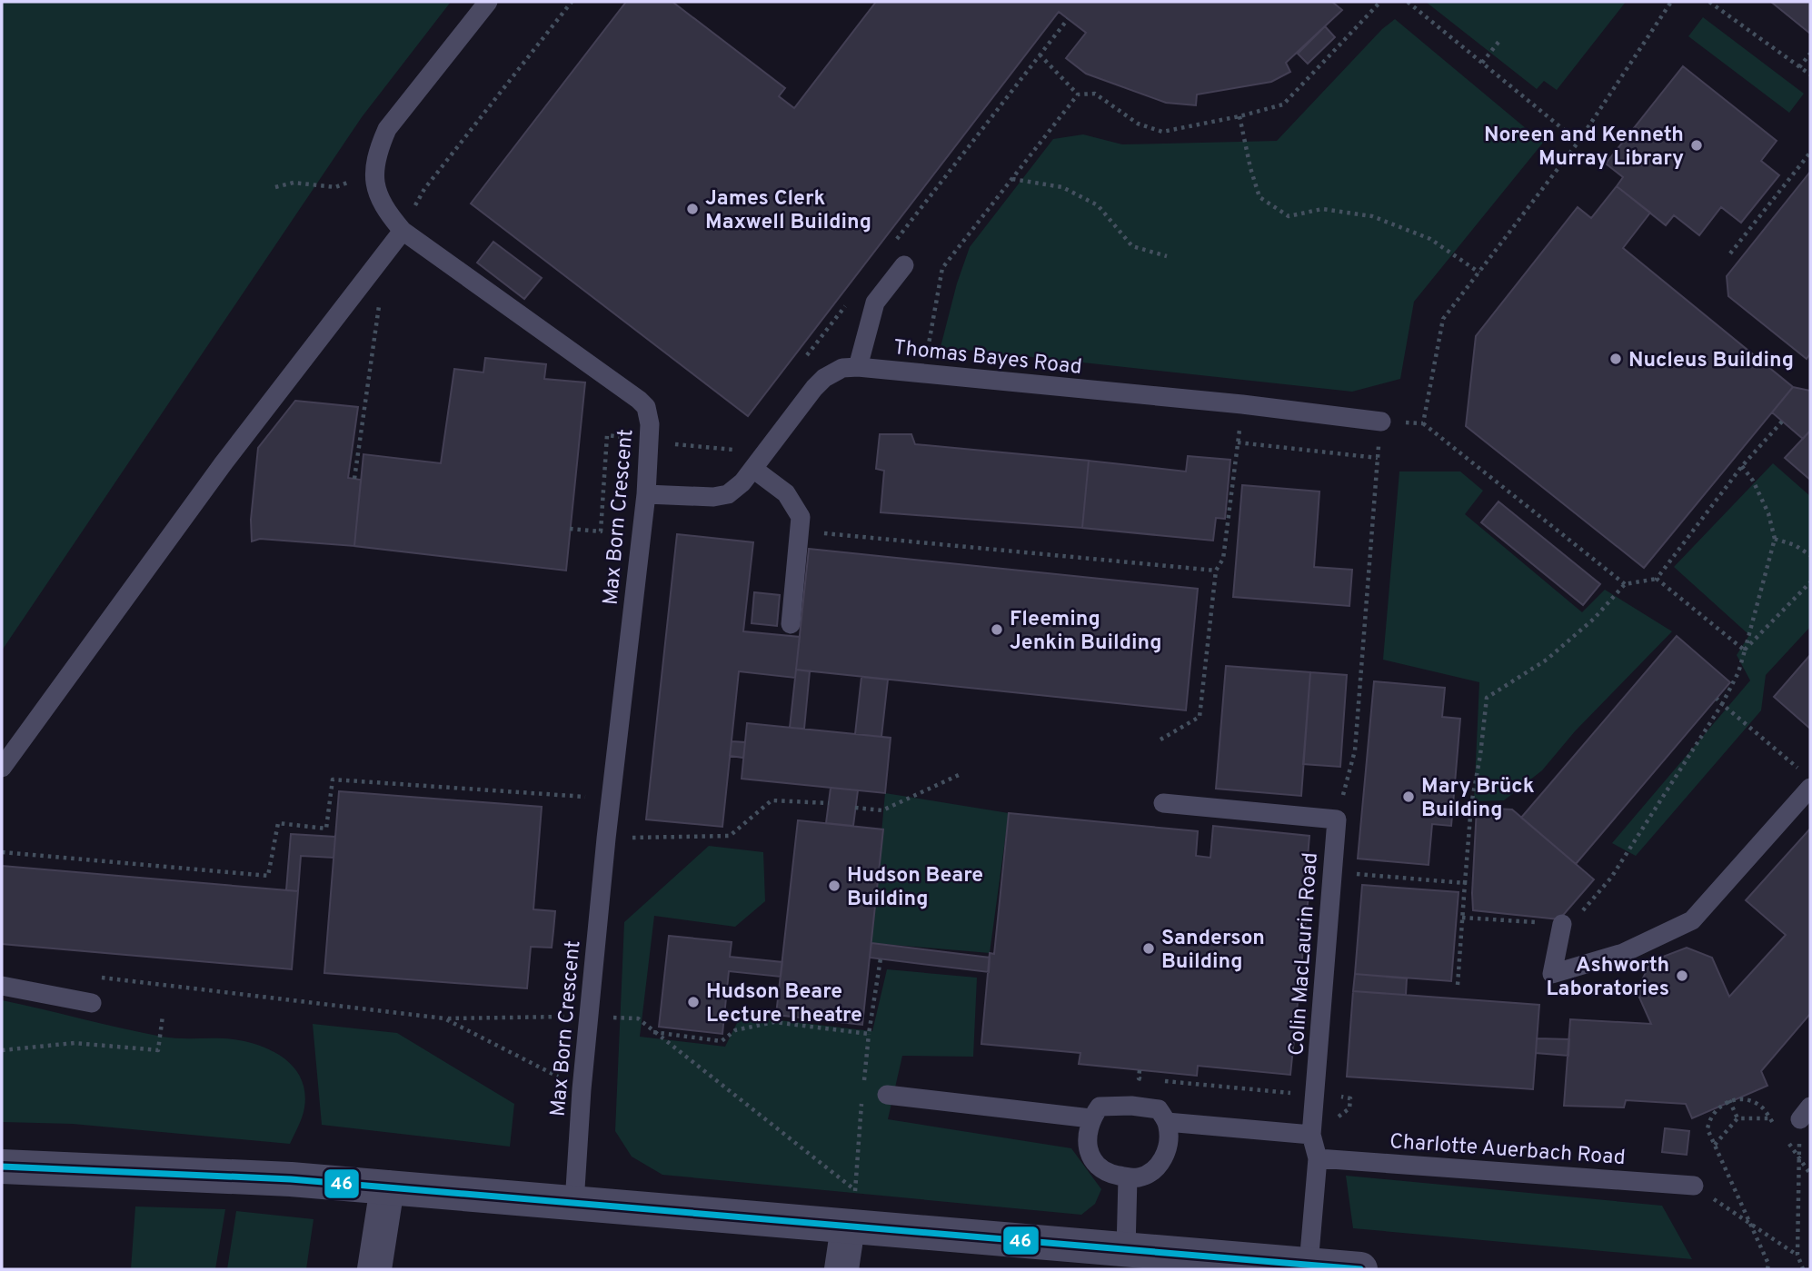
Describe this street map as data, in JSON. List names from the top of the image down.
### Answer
{
  "streets": {
    "lane": [
      "Thomas Bayes Road",
      "Max Born Crescent",
      "Colin MacLaurin Road",
      "Charlotte Auerbach Road"
    ]
  },
  "crossings": [
    ["Thomas Bayes Road", "Max Born Crescent"],
    ["Colin MacLaurin Road", "Charlotte Auerbach Road"]
  ],
  "places": [
    "Noreen and Kenneth Murray Library",
    "James Clerk Maxwell Building",
    "Nucleus Building",
    "Fleeming Jenkin Building",
    "Mary Brück Building",
    "Hudson Beare Building",
    "Sanderson Building",
    "Ashworth Laboratories",
    "Hudson Beare Lecture Theatre"
  ],
  "lines": ["transit line 46"]
}
